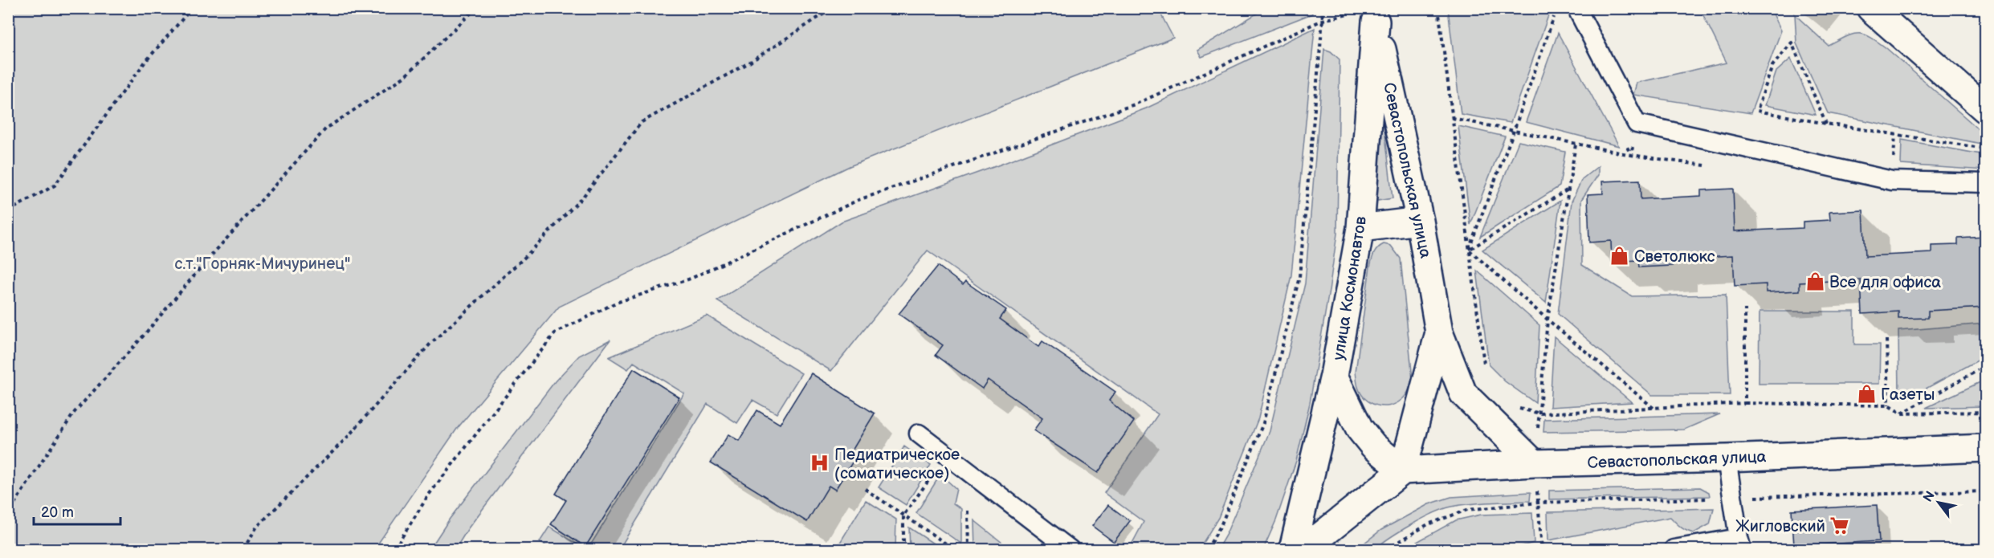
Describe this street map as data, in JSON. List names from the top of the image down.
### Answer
{
  "streets": {
    "main road": ["Севастопольская улица", "улица Космонавтов"]
  },
  "crossings": [
    ["Севастопольская улица", "улица Космонавтов"]
  ],
  "parks": ["с.т.\"Горняк-Мичуринец\""],
  "places": {
    "shop": ["Светолюкс", "Все для офиса", "Газеты"],
    "hospital": ["Педиатрическое (соматическое)"],
    "supermarket": ["Жигловский"]
  },
  "scale_bar": "20 m",
  "north": "top left"
}
